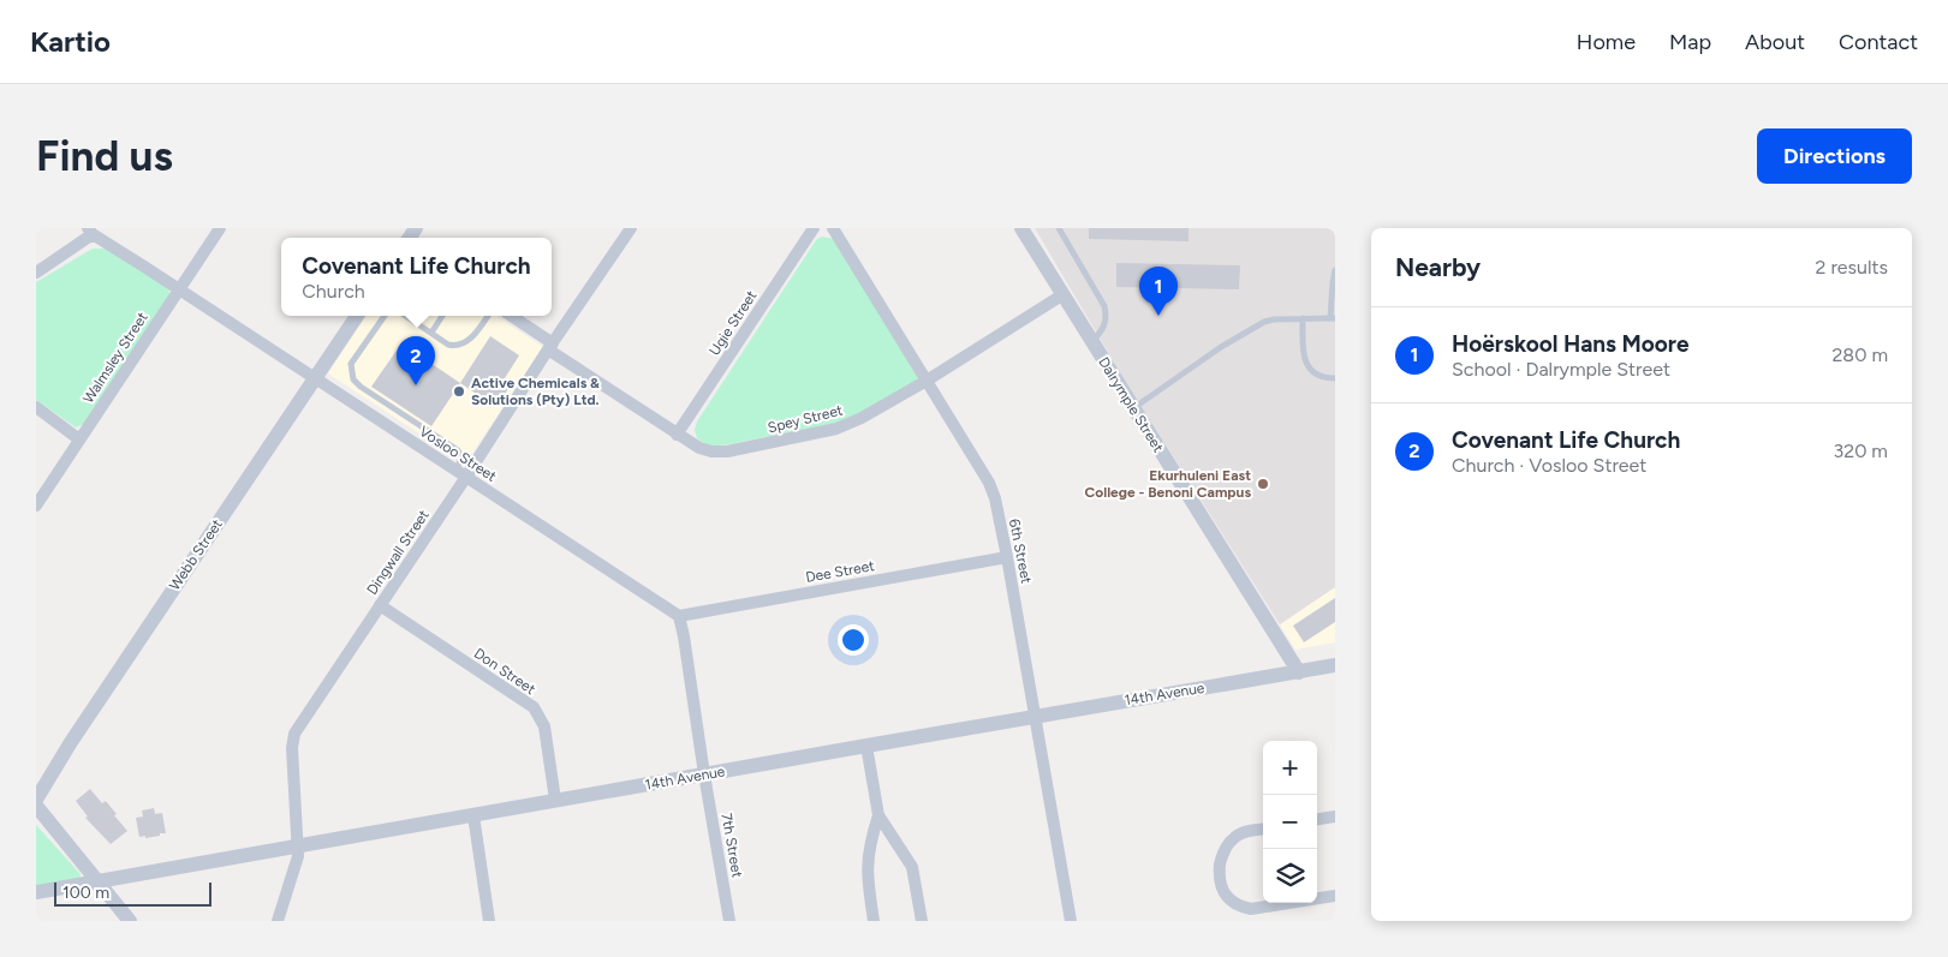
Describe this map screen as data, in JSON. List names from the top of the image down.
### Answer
{
  "streets": {
    "street": [
      "Ugie Street",
      "Walmsley Street",
      "Dalrymple Street",
      "Spey Street",
      "Vosloo Street",
      "6th Street",
      "Dingwall Street",
      "Webb Street",
      "Dee Street",
      "Don Street",
      "14th Avenue",
      "7th Street"
    ]
  },
  "crossings": [
    ["Ugie Street", "Spey Street"],
    ["Walmsley Street", "Vosloo Street"],
    ["Dalrymple Street", "Spey Street"],
    ["Dalrymple Street", "14th Avenue"],
    ["Spey Street", "6th Street"],
    ["Spey Street", "Dingwall Street"],
    ["Vosloo Street", "Dingwall Street"],
    ["Vosloo Street", "Webb Street"],
    ["Vosloo Street", "Dee Street"],
    ["6th Street", "Dee Street"],
    ["6th Street", "14th Avenue"],
    ["Dingwall Street", "Don Street"],
    ["Dingwall Street", "14th Avenue"],
    ["Don Street", "14th Avenue"],
    ["14th Avenue", "7th Street"]
  ],
  "places": ["Active Chemicals & Solutions (Pty) Ltd.", "Ekurhuleni East College - Benoni Campus"],
  "scale_bar": "100 m",
  "page": {
    "header": "Kartio",
    "nav": [
      "Home",
      "Map",
      "About",
      "Contact"
    ],
    "buttons": "Directions",
    "title": "Find us",
    "heading": ["Nearby", "2 results"],
    "popup": ["Covenant Life Church", "Church"],
    "pins": ["1", "2"],
    "list": [
      {
        "mark": "1",
        "name": "Hoërskool Hans Moore",
        "note": "School · Dalrymple Street",
        "value": "280 m"
      },
      {
        "mark": "2",
        "name": "Covenant Life Church",
        "note": "Church · Vosloo Street",
        "value": "320 m"
      }
    ],
    "map_buttons": ["+", "−"],
    "scale": "100 m"
  }
}
